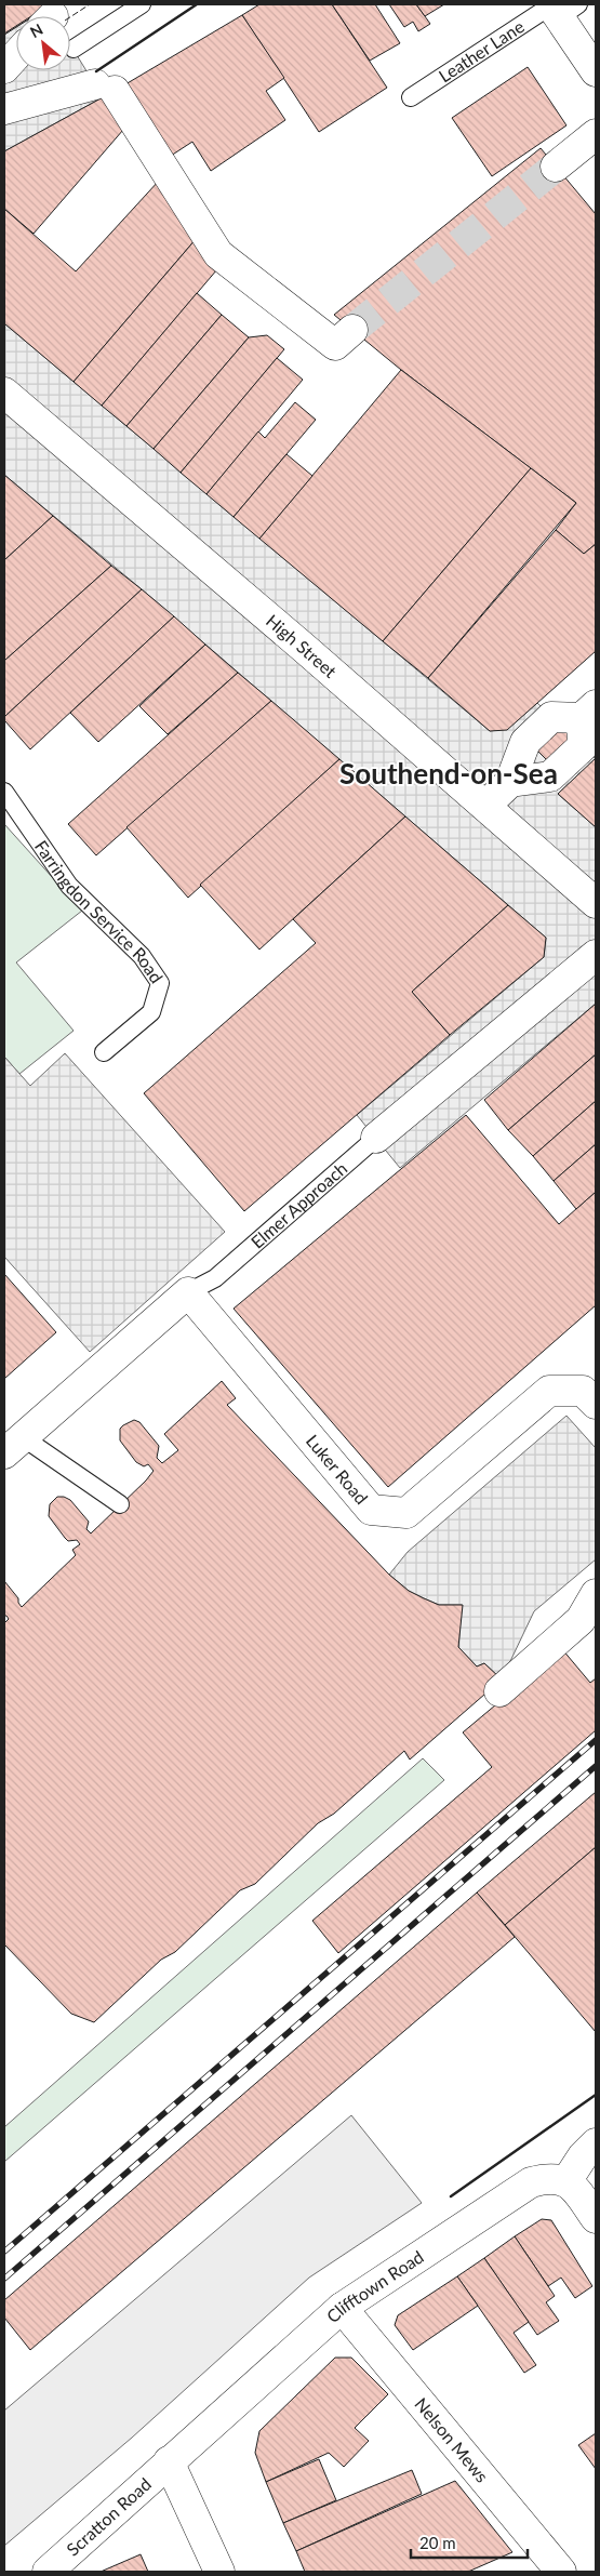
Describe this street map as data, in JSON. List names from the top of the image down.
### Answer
{
  "streets": {
    "street": [
      "High Street",
      "Elmer Approach",
      "Luker Road",
      "Clifftown Road",
      "Nelson Mews",
      "Scratton Road"
    ],
    "lane": ["Leather Lane", "Farringdon Service Road"]
  },
  "crossings": [
    ["Elmer Approach", "Luker Road"],
    ["Clifftown Road", "Nelson Mews"],
    ["Clifftown Road", "Scratton Road"]
  ],
  "districts": ["Southend-on-Sea"],
  "scale_bar": "20 m",
  "north": "top left"
}
